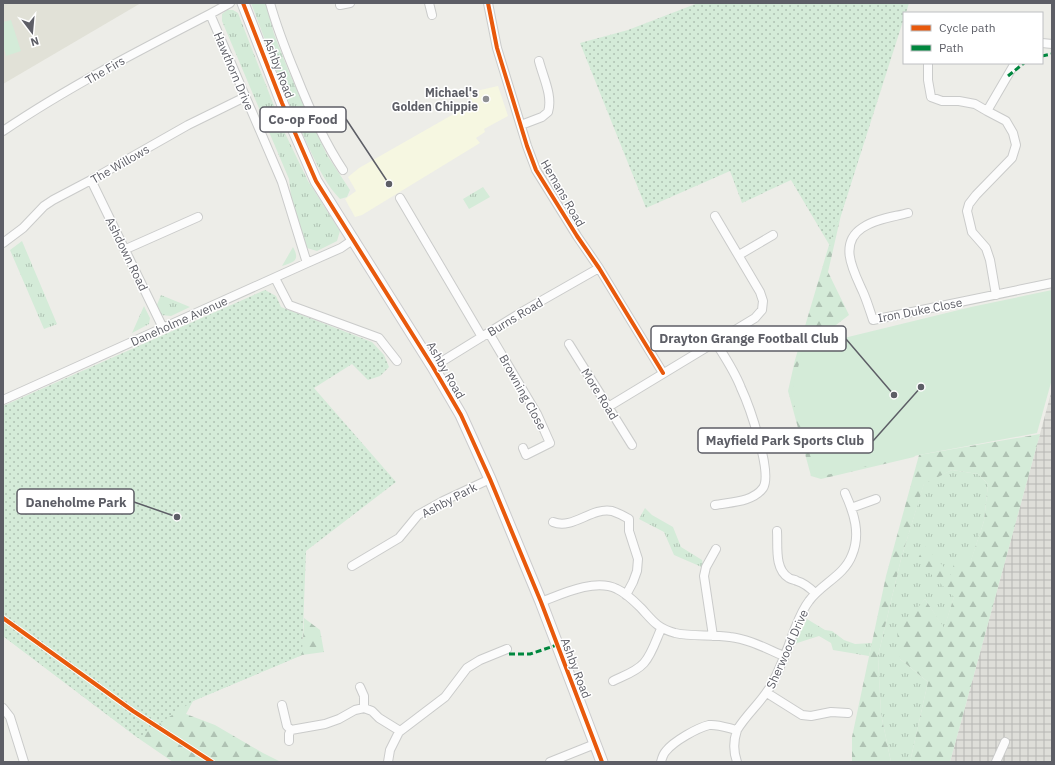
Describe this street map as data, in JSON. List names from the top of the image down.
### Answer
{
  "streets": {
    "street": [
      "Ashby Road",
      "The Firs",
      "Hawthorn Drive",
      "The Willows",
      "Hemans Road",
      "Ashdown Road",
      "Iron Duke Close",
      "Burns Road",
      "Daneholme Avenue",
      "Browning Close",
      "More Road",
      "Ashby Park",
      "Sherwood Drive"
    ]
  },
  "crossings": [
    ["Ashby Road", "Burns Road"],
    ["Ashby Road", "Daneholme Avenue"],
    ["Ashby Road", "Ashby Park"],
    ["The Firs", "Hawthorn Drive"],
    ["Hawthorn Drive", "The Willows"],
    ["Hawthorn Drive", "Daneholme Avenue"],
    ["The Willows", "Ashdown Road"],
    ["Hemans Road", "Burns Road"],
    ["Ashdown Road", "Daneholme Avenue"],
    ["Burns Road", "Browning Close"]
  ],
  "places": [
    "Michael's Golden Chippie",
    "Co-op Food",
    "Mayfield Park Sports Club",
    "Drayton Grange Football Club",
    "Daneholme Park"
  ],
  "legend": ["Cycle path", "Path"],
  "north": "bottom"
}
